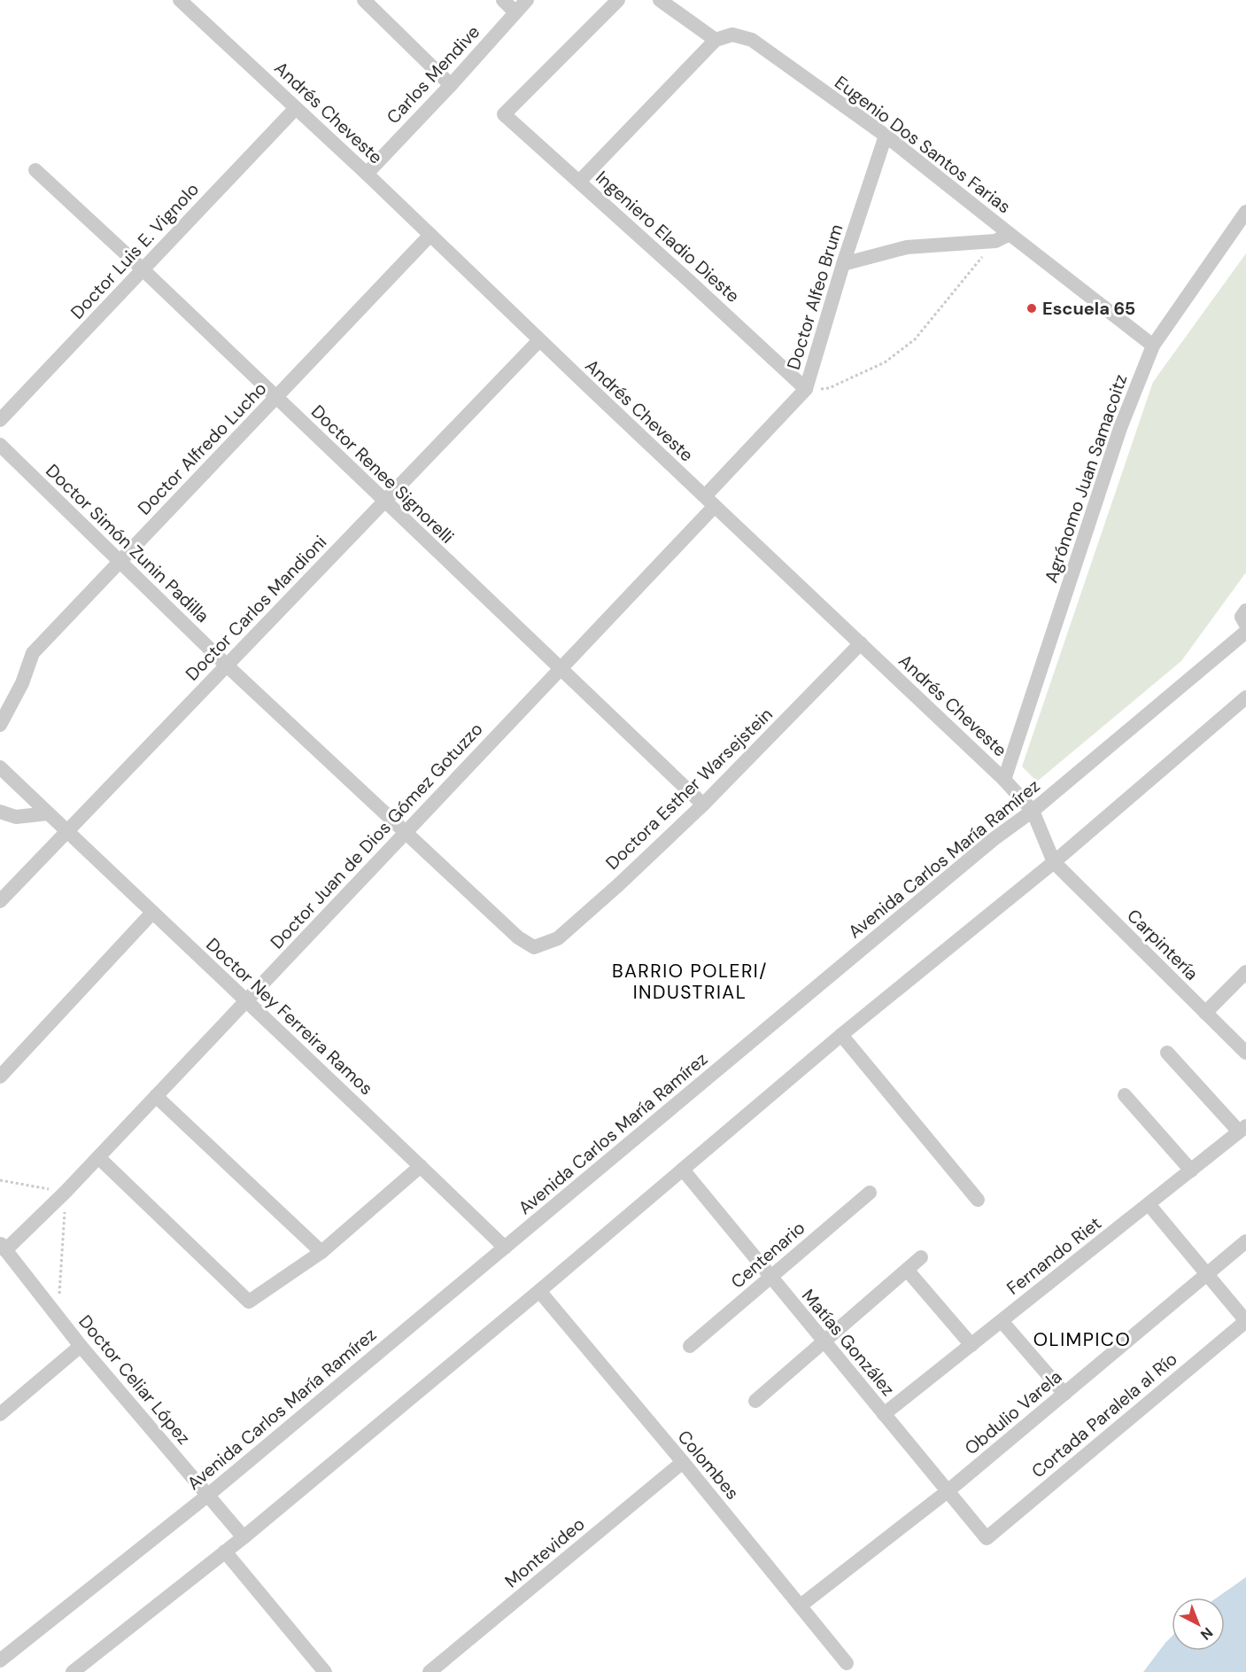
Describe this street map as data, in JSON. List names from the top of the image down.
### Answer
{
  "streets": {
    "street": [
      "Carlos Mendive",
      "Andrés Cheveste",
      "Eugenio Dos Santos Farias",
      "Ingeniero Eladio Dieste",
      "Doctor Luis E. Vignolo",
      "Doctor Alfeo Brum",
      "Doctor Alfredo Lucho",
      "Doctor Renee Signorelli",
      "Agrónomo Juan Samacoitz",
      "Doctor Simón Zunin Padilla",
      "Doctor Carlos Mandioni",
      "Doctora Esther Warsejstein",
      "Doctor Juan de Dios Gómez Gotuzzo",
      "Avenida Carlos María Ramírez",
      "Carpintería",
      "Doctor Ney Ferreira Ramos",
      "Centenario",
      "Fernando Riet",
      "Matías González",
      "Doctor Celiar López",
      "Obdulio Varela",
      "Cortada Paralela al Río",
      "Colombes",
      "Montevideo"
    ]
  },
  "crossings": [
    ["Carlos Mendive", "Andrés Cheveste"],
    ["Andrés Cheveste", "Doctor Luis E. Vignolo"],
    ["Andrés Cheveste", "Doctor Alfeo Brum"],
    ["Andrés Cheveste", "Doctor Alfredo Lucho"],
    ["Andrés Cheveste", "Agrónomo Juan Samacoitz"],
    ["Andrés Cheveste", "Doctor Carlos Mandioni"],
    ["Andrés Cheveste", "Doctora Esther Warsejstein"],
    ["Andrés Cheveste", "Doctor Juan de Dios Gómez Gotuzzo"],
    ["Andrés Cheveste", "Avenida Carlos María Ramírez"],
    ["Andrés Cheveste", "Carpintería"],
    ["Eugenio Dos Santos Farias", "Doctor Alfeo Brum"],
    ["Eugenio Dos Santos Farias", "Agrónomo Juan Samacoitz"],
    ["Ingeniero Eladio Dieste", "Doctor Alfeo Brum"],
    ["Doctor Luis E. Vignolo", "Doctor Renee Signorelli"],
    ["Doctor Alfeo Brum", "Doctor Juan de Dios Gómez Gotuzzo"],
    ["Doctor Alfredo Lucho", "Doctor Renee Signorelli"],
    ["Doctor Alfredo Lucho", "Doctor Simón Zunin Padilla"],
    ["Doctor Renee Signorelli", "Doctor Carlos Mandioni"],
    ["Doctor Renee Signorelli", "Doctora Esther Warsejstein"],
    ["Doctor Renee Signorelli", "Doctor Juan de Dios Gómez Gotuzzo"],
    ["Doctor Simón Zunin Padilla", "Doctor Carlos Mandioni"],
    ["Doctor Simón Zunin Padilla", "Doctora Esther Warsejstein"],
    ["Doctor Simón Zunin Padilla", "Doctor Juan de Dios Gómez Gotuzzo"],
    ["Doctor Carlos Mandioni", "Doctor Ney Ferreira Ramos"],
    ["Doctor Juan de Dios Gómez Gotuzzo", "Doctor Ney Ferreira Ramos"],
    ["Doctor Juan de Dios Gómez Gotuzzo", "Doctor Celiar López"],
    ["Avenida Carlos María Ramírez", "Doctor Ney Ferreira Ramos"],
    ["Avenida Carlos María Ramírez", "Doctor Celiar López"],
    ["Centenario", "Matías González"],
    ["Fernando Riet", "Matías González"],
    ["Matías González", "Obdulio Varela"],
    ["Matías González", "Cortada Paralela al Río"],
    ["Obdulio Varela", "Colombes"],
    ["Colombes", "Montevideo"]
  ],
  "districts": ["BARRIO POLERI/ INDUSTRIAL", "OLIMPICO"],
  "places": ["Escuela 65"],
  "north": "bottom right"
}
